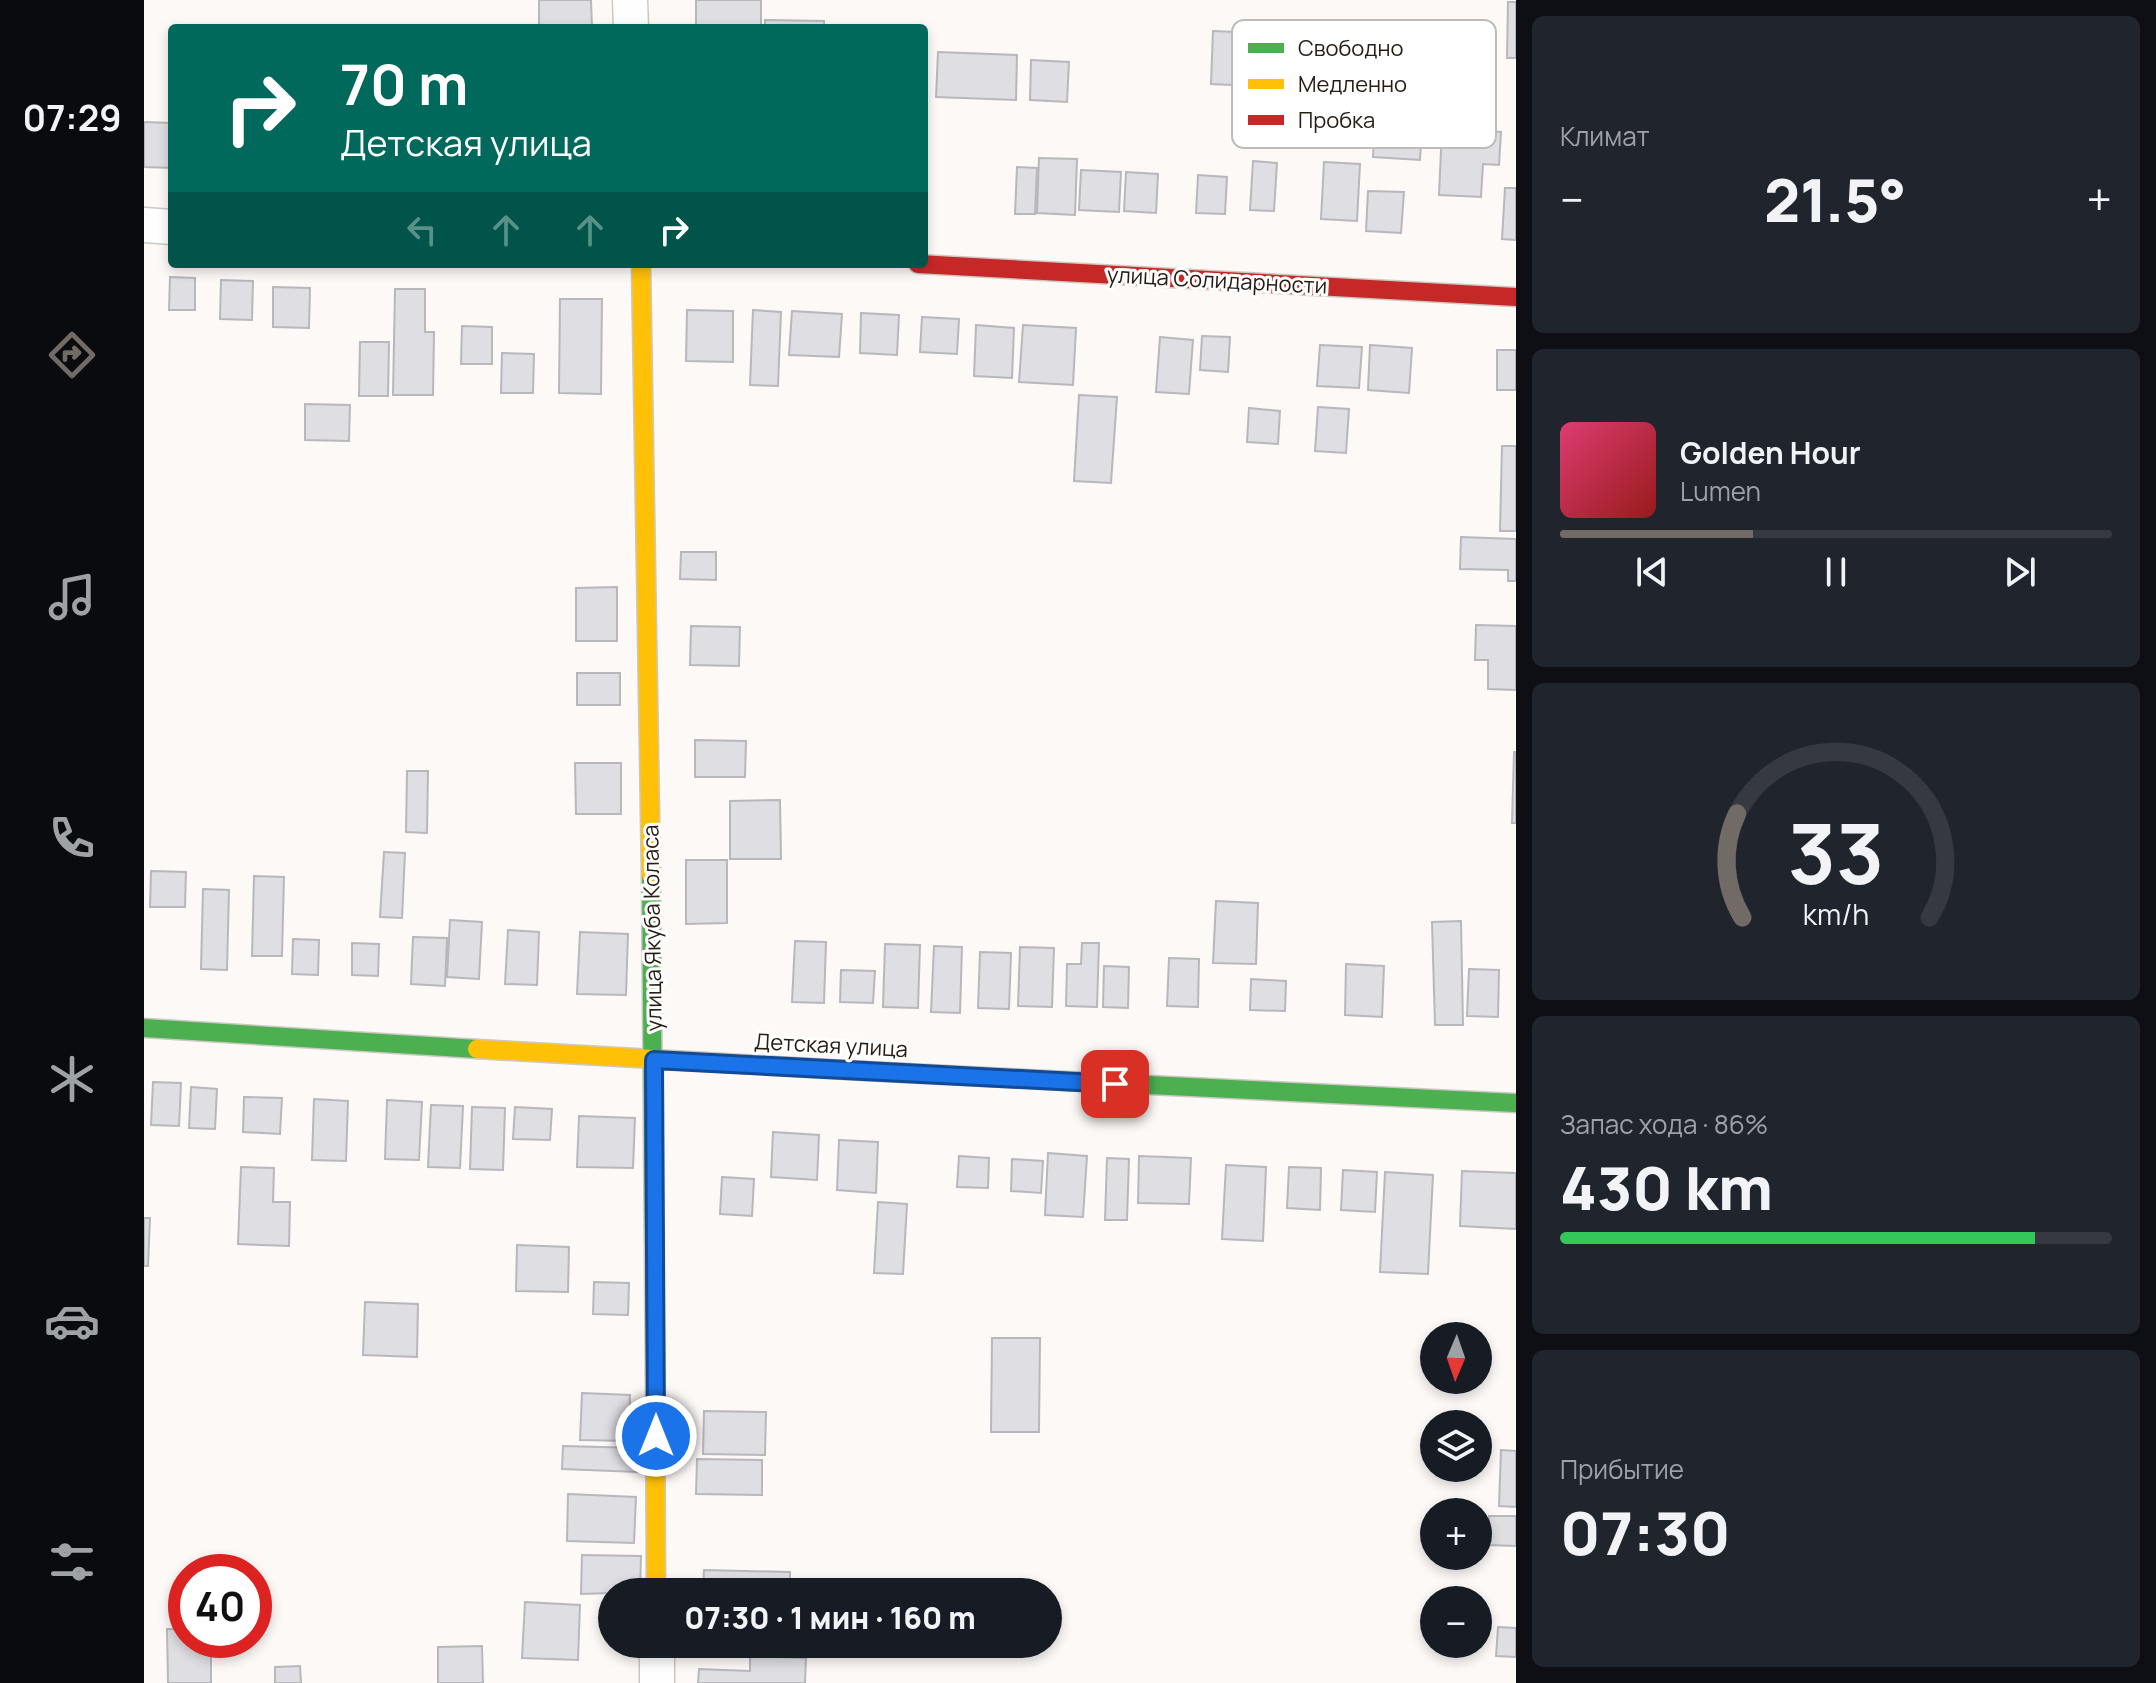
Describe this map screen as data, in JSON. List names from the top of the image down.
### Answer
{
  "streets": {
    "street": ["улица Солидарности", "улица Якуба Коласа", "Детская улица"]
  },
  "crossings": [
    ["улица Якуба Коласа", "Детская улица"]
  ],
  "legend": ["Свободно", "Медленно", "Пробка"],
  "north": "bottom",
  "page": {
    "tabs": "07:29",
    "tile": [
      "Климат",
      ["Запас хода · 86%", "430 km"],
      ["Прибытие", "07:30"]
    ],
    "turn": ["70 m", "Детская улица"],
    "heat": ["−", "21.5°", "+"],
    "song": ["Golden Hour", "Lumen"],
    "map_buttons": ["+", "−"],
    "limit": "40",
    "trip": "07:30 · 1 мин · 160 m",
    "gauge": ["33", "km/h"]
  }
}
